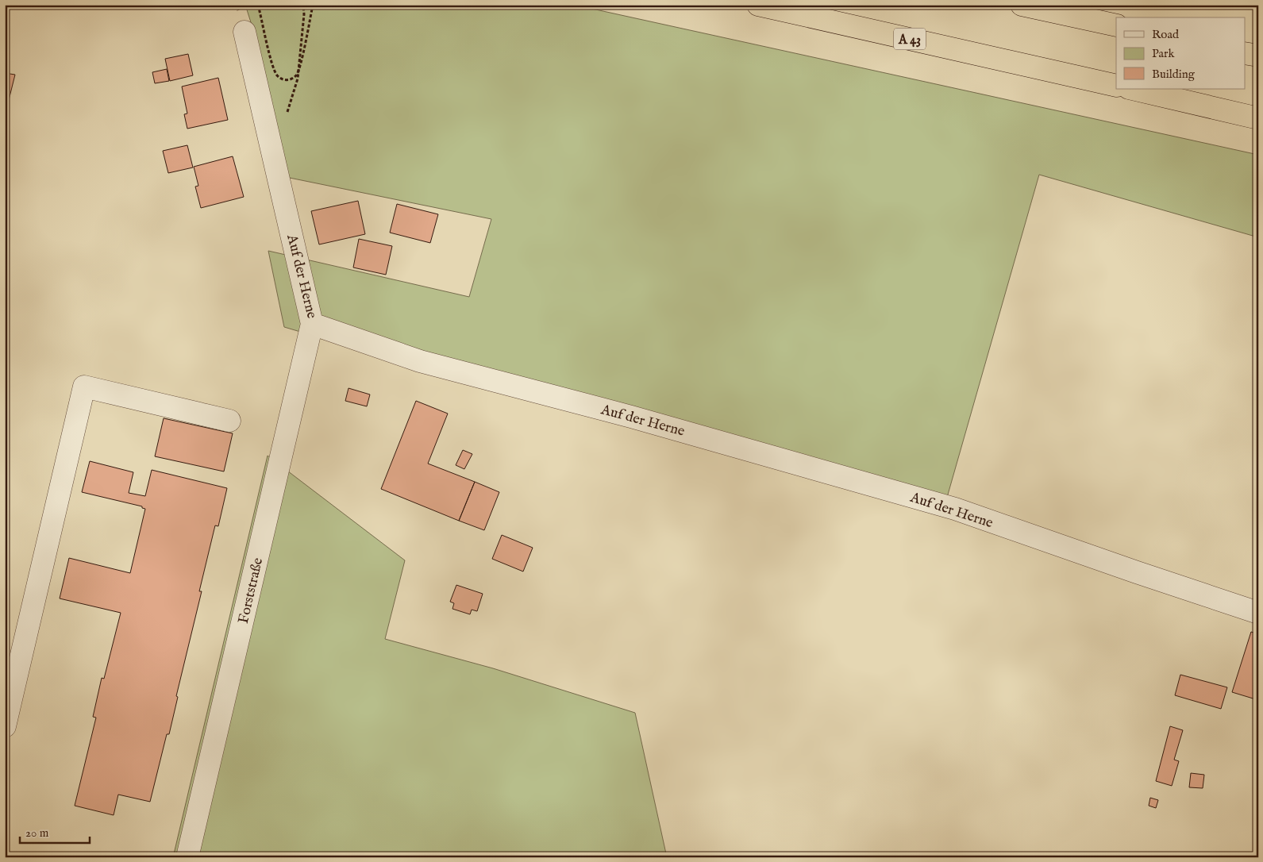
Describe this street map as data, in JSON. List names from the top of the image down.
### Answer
{
  "streets": {
    "highway": ["A 43"],
    "street": ["Auf der Herne", "Forststraße"]
  },
  "crossings": [
    ["Auf der Herne", "Forststraße"]
  ],
  "legend": ["Road", "Park", "Building"],
  "scale_bar": "20 m"
}
